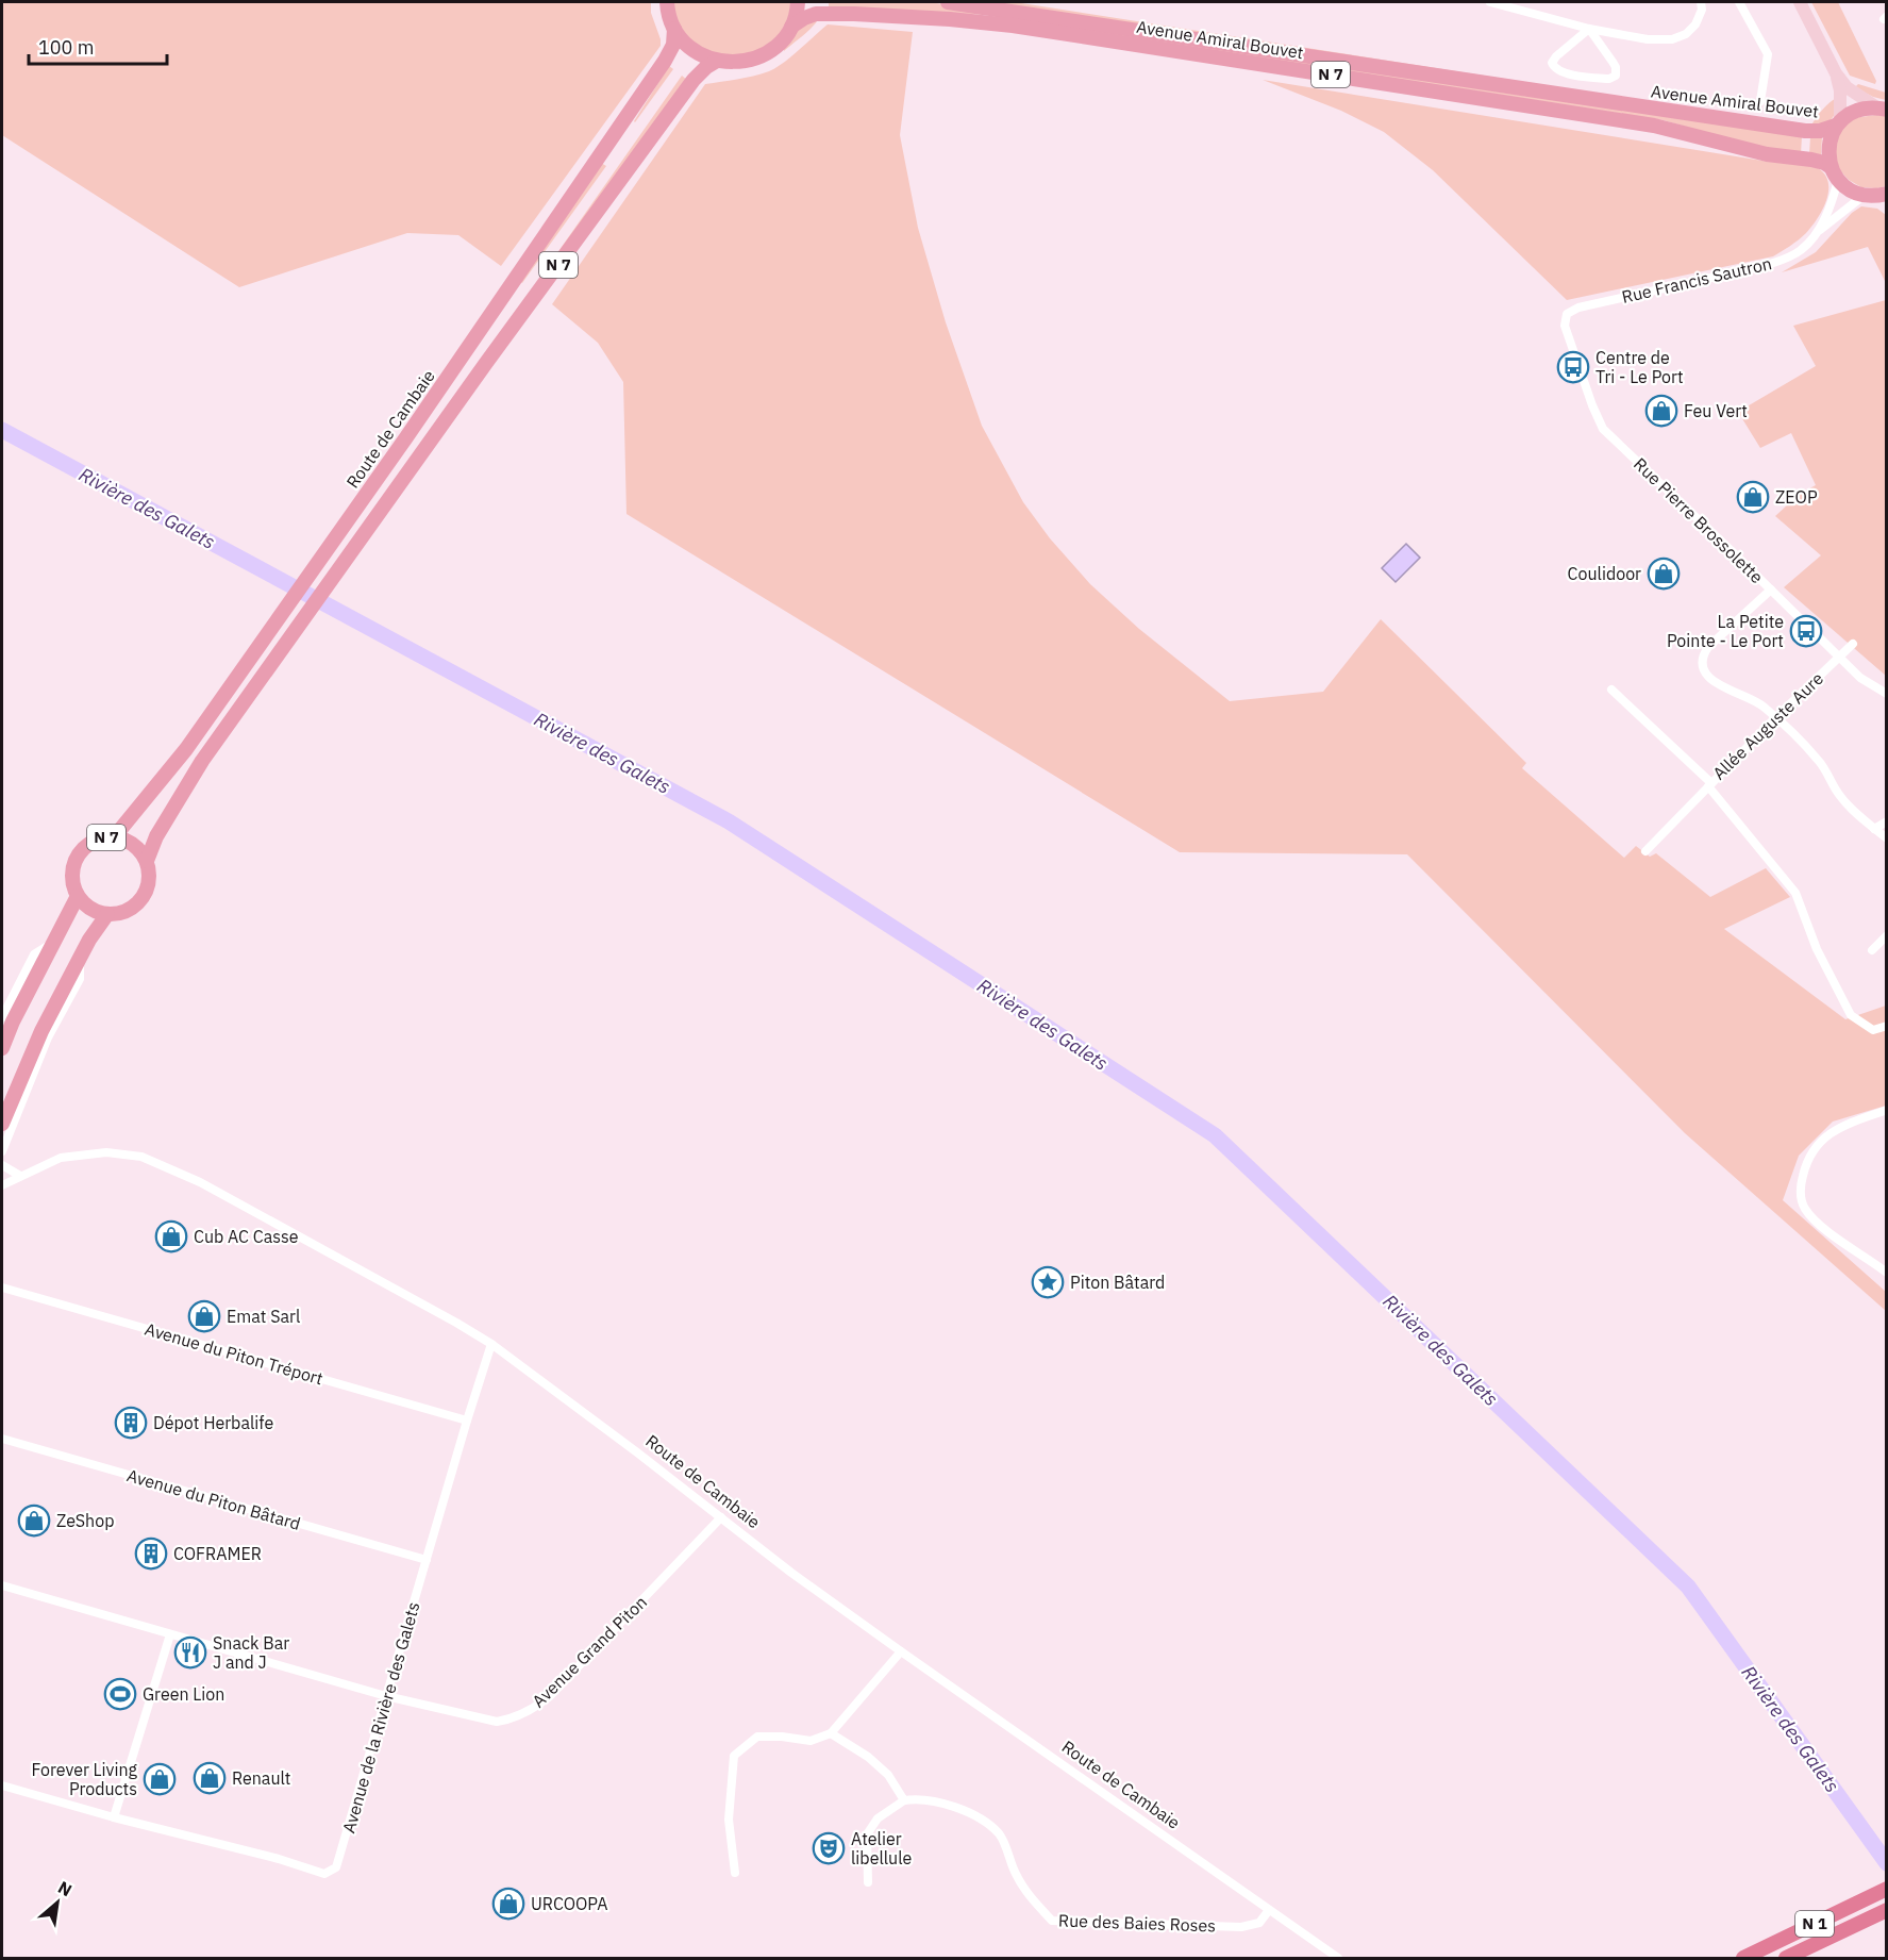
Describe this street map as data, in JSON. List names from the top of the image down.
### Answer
{
  "streets": {
    "highway": ["N 1"],
    "main road": ["Avenue Amiral Bouvet", "N 7", "Route de Cambaie"],
    "street": [
      "Rue Francis Sautron",
      "Rue Pierre Brossolette",
      "Allée Auguste Aure",
      "Avenue du Piton Tréport",
      "Avenue du Piton Bâtard",
      "Avenue Grand Piton",
      "Avenue de la Rivière des Galets",
      "Rue des Baies Roses"
    ]
  },
  "crossings": [
    ["N 7", "Route de Cambaie"],
    ["Rue Francis Sautron", "Rue Pierre Brossolette"],
    ["Route de Cambaie", "Avenue Grand Piton"],
    ["Route de Cambaie", "Avenue de la Rivière des Galets"],
    ["Route de Cambaie", "Rue des Baies Roses"],
    ["Rue Pierre Brossolette", "Allée Auguste Aure"],
    ["Avenue du Piton Tréport", "Avenue de la Rivière des Galets"],
    ["Avenue du Piton Bâtard", "Avenue de la Rivière des Galets"],
    ["Avenue Grand Piton", "Avenue de la Rivière des Galets"]
  ],
  "water": ["Rivière des Galets"],
  "places": {
    "bus stop": ["Centre de Tri - Le Port", "La Petite Pointe - Le Port"],
    "shop": [
      "Feu Vert",
      "ZEOP",
      "Coulidoor",
      "Cub AC Casse",
      "Emat Sarl",
      "ZeShop",
      "Renault",
      "Forever Living Products",
      "URCOOPA"
    ],
    "place": ["Piton Bâtard"],
    "building": ["Dépot Herbalife", "COFRAMER"],
    "restaurant": ["Snack Bar J and J"],
    "sports": ["Green Lion"],
    "theatre": ["Atelier libellule"]
  },
  "scale_bar": "100 m",
  "north": "top right"
}
